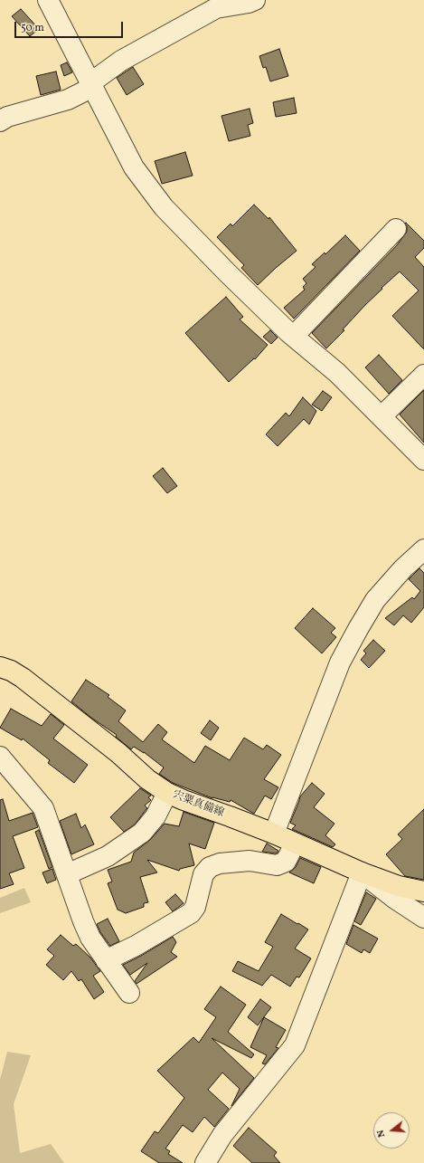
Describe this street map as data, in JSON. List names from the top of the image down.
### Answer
{
  "streets": {
    "main road": ["宍粟真備線"]
  },
  "scale_bar": "50 m",
  "north": "left"
}
